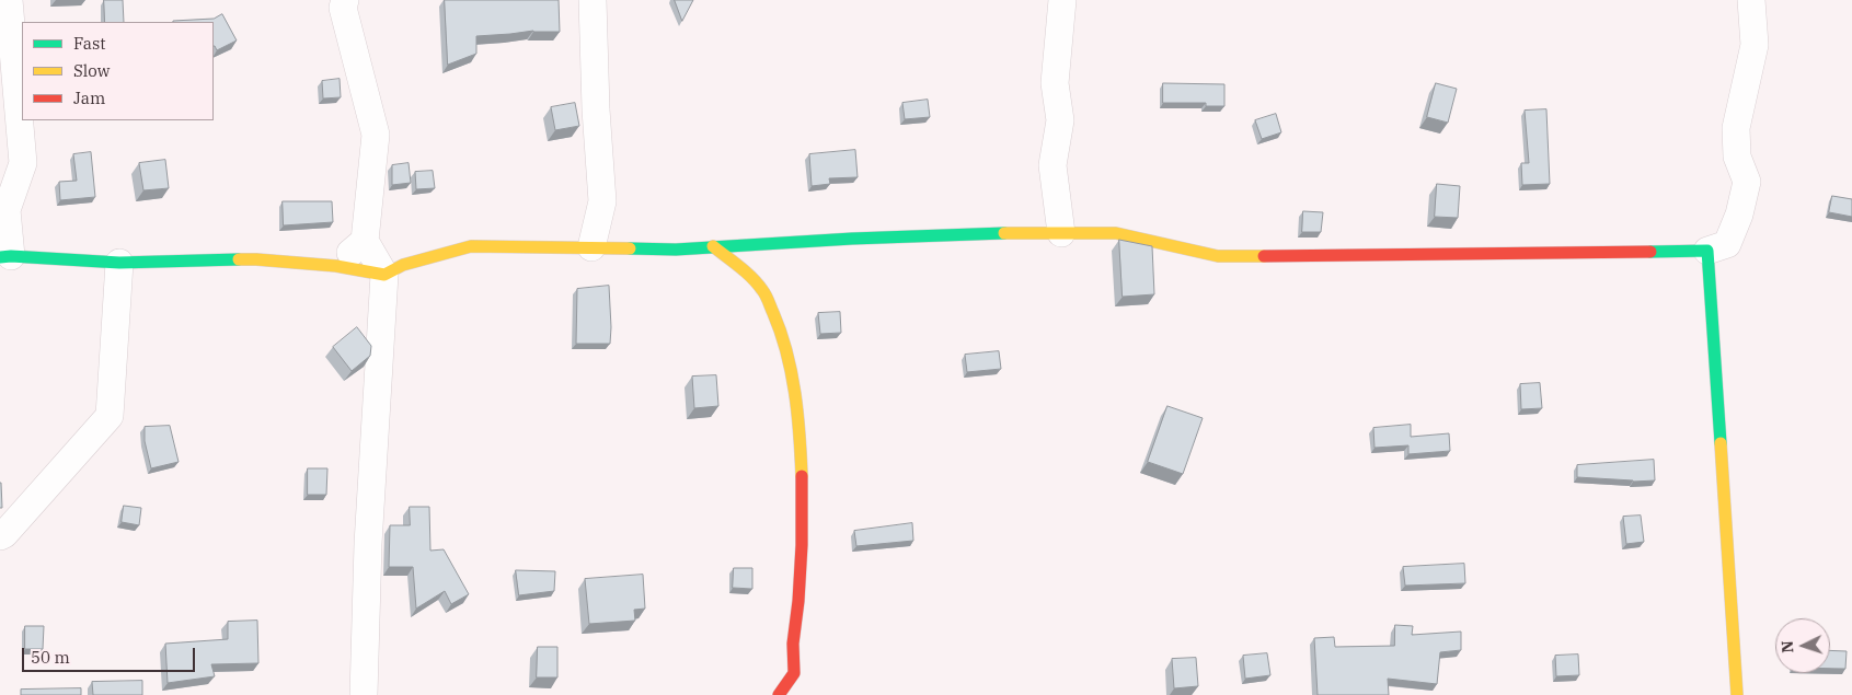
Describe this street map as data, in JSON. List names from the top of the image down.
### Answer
{
  "legend": ["Fast", "Slow", "Jam"],
  "scale_bar": "50 m",
  "north": "left"
}
